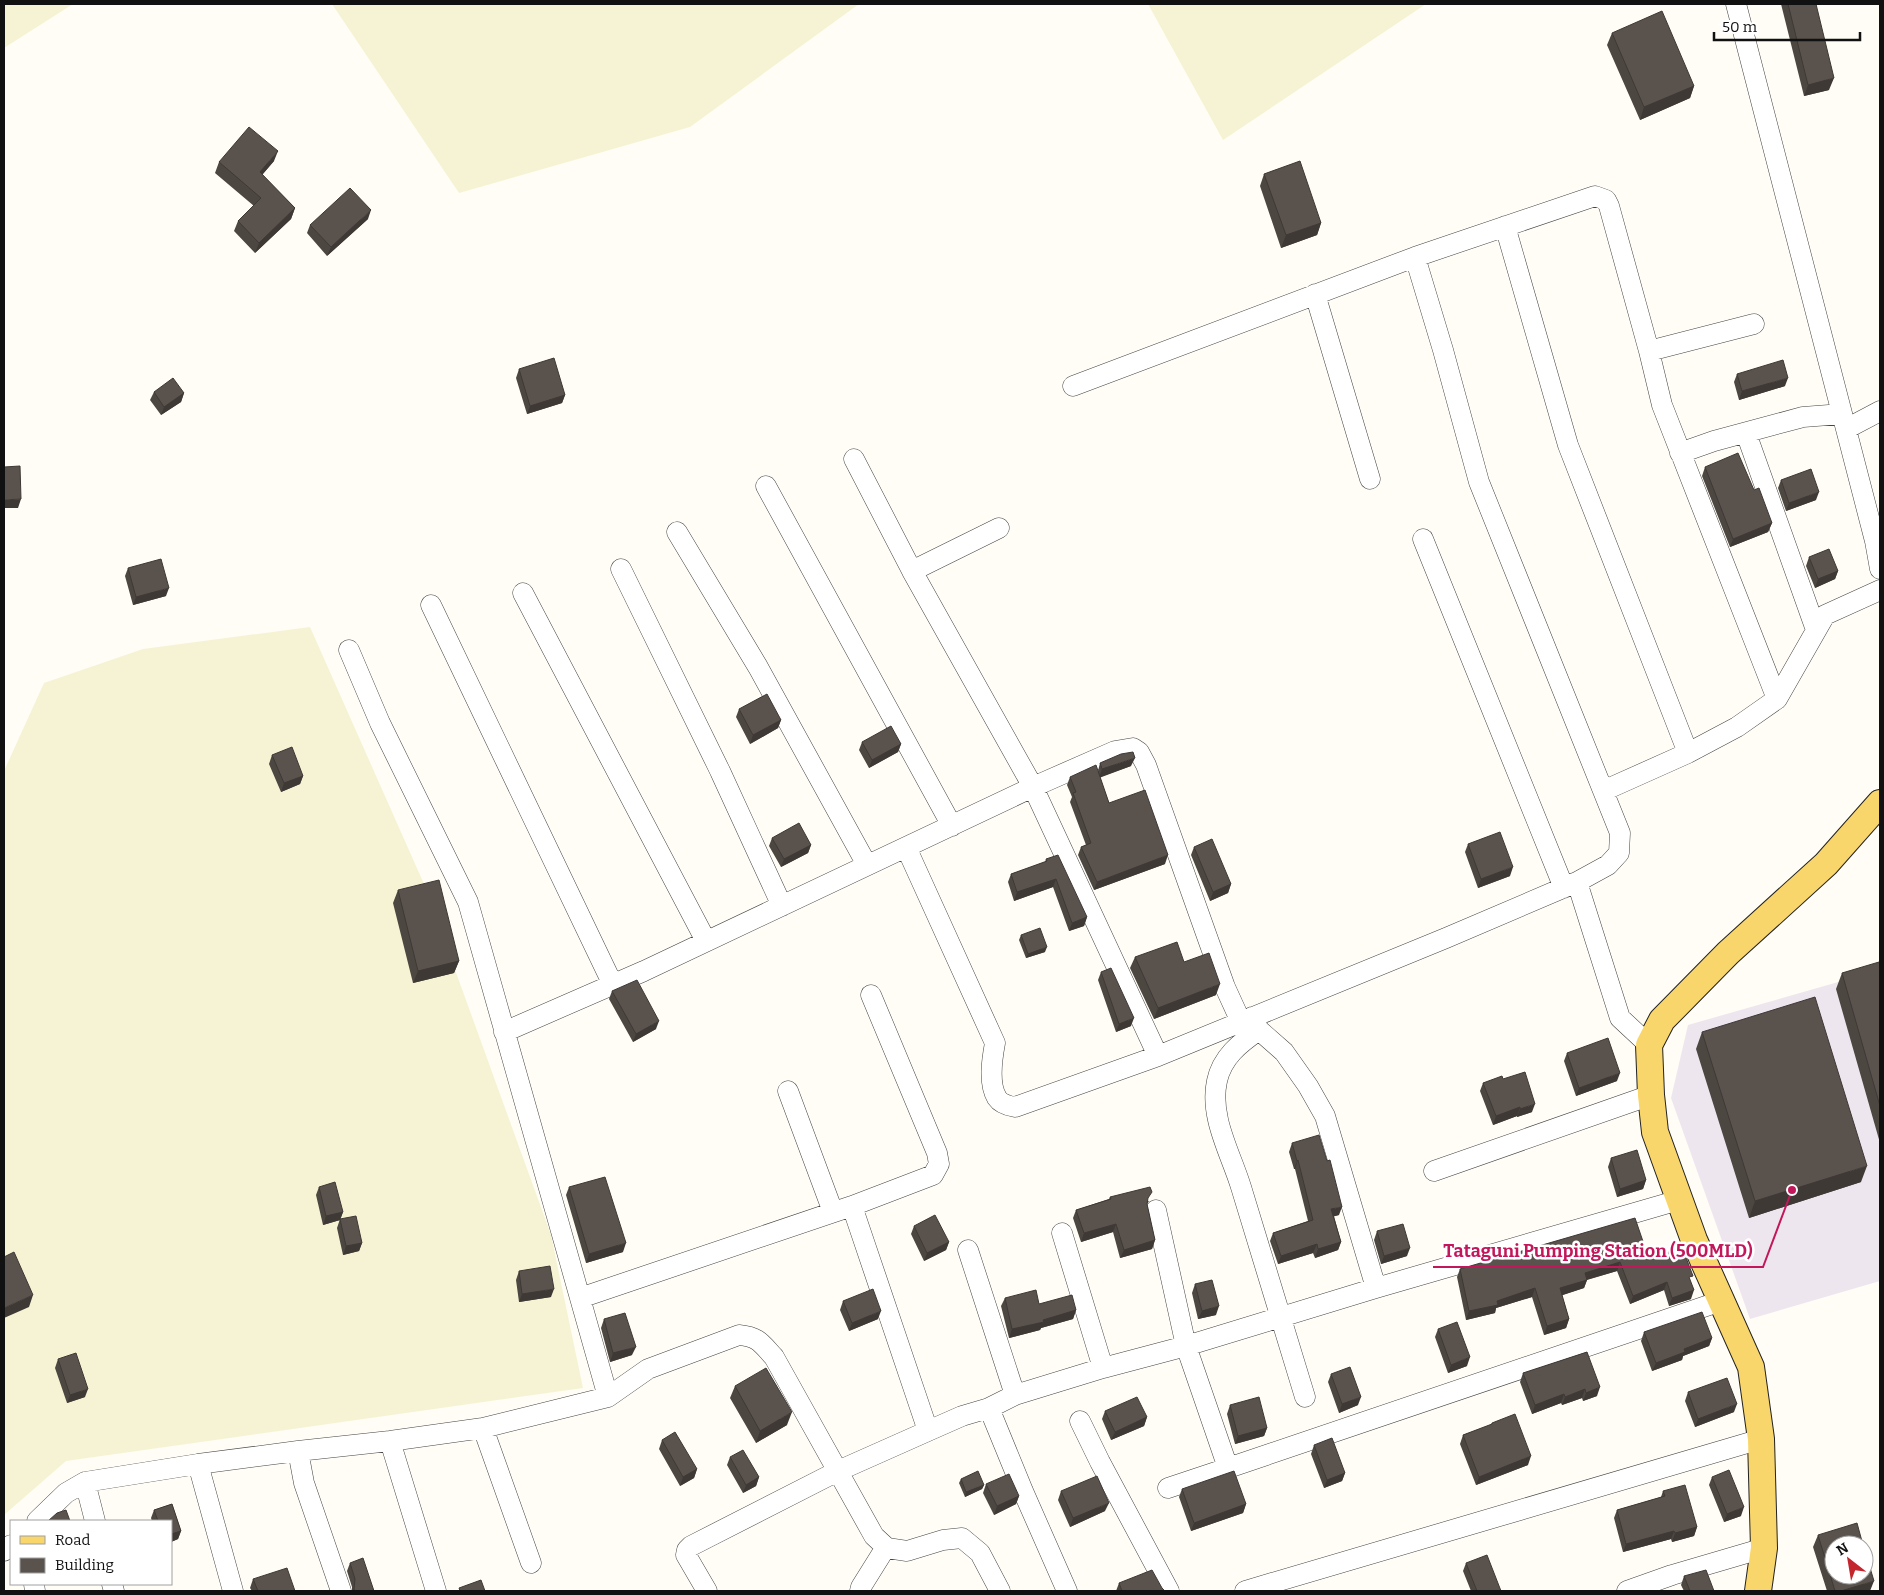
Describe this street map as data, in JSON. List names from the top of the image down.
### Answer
{
  "places": ["Tataguni Pumping Station (500MLD)"],
  "legend": ["Road", "Building"],
  "scale_bar": "50 m",
  "north": "top left"
}
